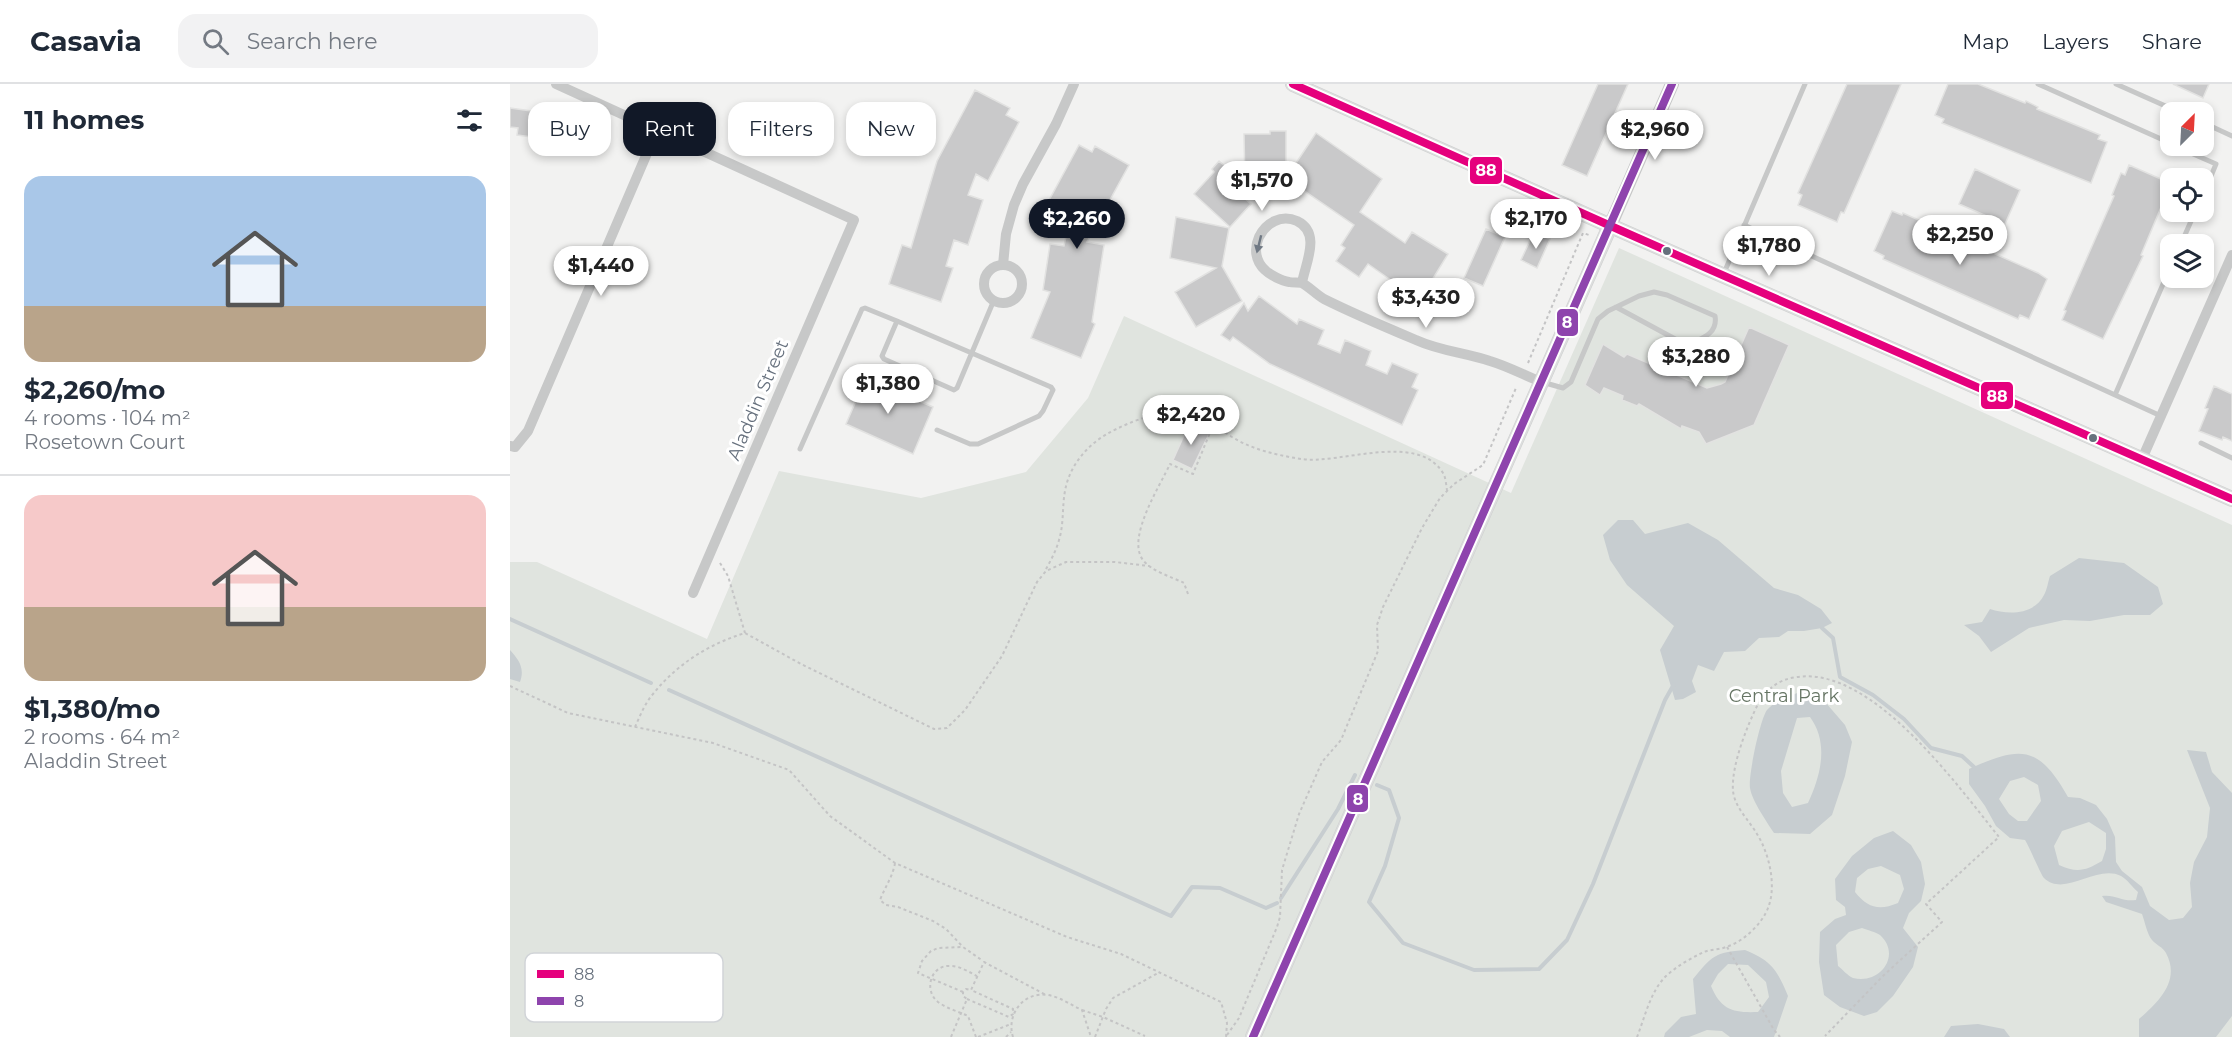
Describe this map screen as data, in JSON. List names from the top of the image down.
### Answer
{
  "streets": {
    "street": ["Aladdin Street"]
  },
  "parks": ["Central Park"],
  "lines": ["transit line 88", "transit line 8"],
  "legend": ["88", "8"],
  "north": "top right",
  "page": {
    "header": "Casavia",
    "search": "Search here",
    "nav": ["Map", "Layers", "Share"],
    "heading": "11 homes",
    "chip": [
      "Buy",
      "Rent",
      "Filters",
      "New"
    ],
    "price": [
      "$2,960",
      "$1,570",
      "$2,260",
      "$2,170",
      "$2,250",
      "$1,780",
      "$1,440",
      "$3,430",
      "$3,280",
      "$1,380",
      "$2,420"
    ],
    "list": [
      {
        "name": "$2,260/mo",
        "note": "4 rooms · 104 m² · Rosetown Court"
      },
      {
        "name": "$1,380/mo",
        "note": "2 rooms · 64 m² · Aladdin Street"
      }
    ]
  }
}
